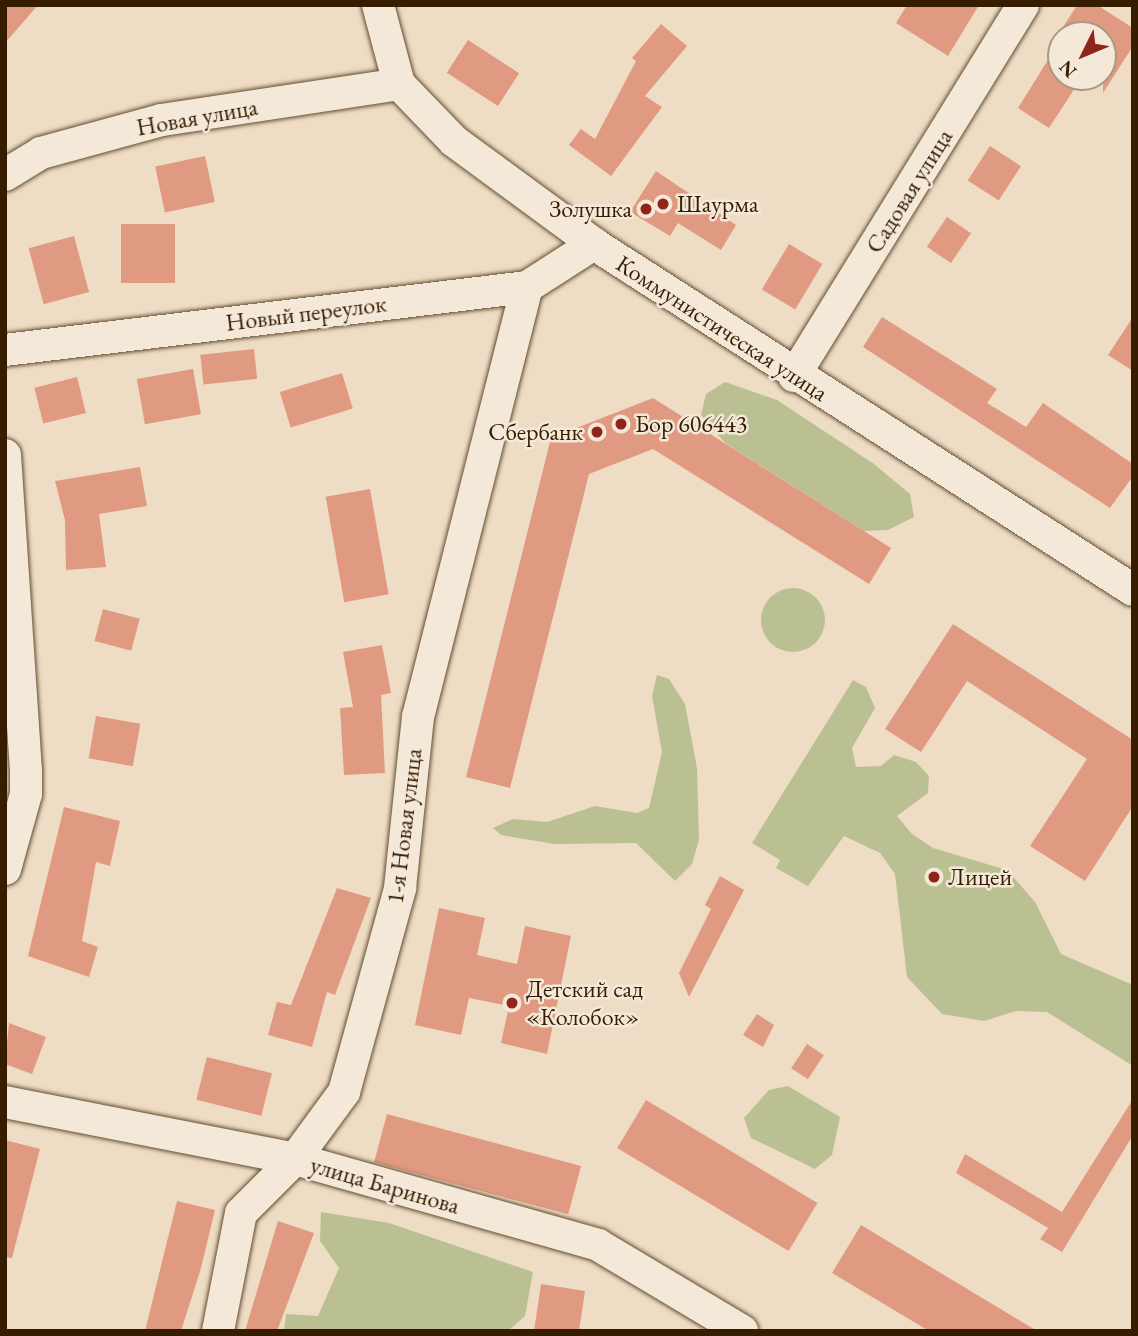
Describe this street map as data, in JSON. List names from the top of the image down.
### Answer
{
  "streets": {
    "street": [
      "Новая улица",
      "Садовая улица",
      "Новый переулок",
      "Коммунистическая улица",
      "1-я Новая улица",
      "улица Баринова"
    ]
  },
  "crossings": [
    ["Новая улица", "Коммунистическая улица"],
    ["Садовая улица", "Коммунистическая улица"],
    ["Новый переулок", "Коммунистическая улица"],
    ["Новый переулок", "1-я Новая улица"],
    ["1-я Новая улица", "улица Баринова"]
  ],
  "places": [
    "Шаурма",
    "Золушка",
    "Бор 606443",
    "Сбербанк",
    "Лицей",
    "Детский сад «Колобок»"
  ],
  "north": "bottom left"
}
